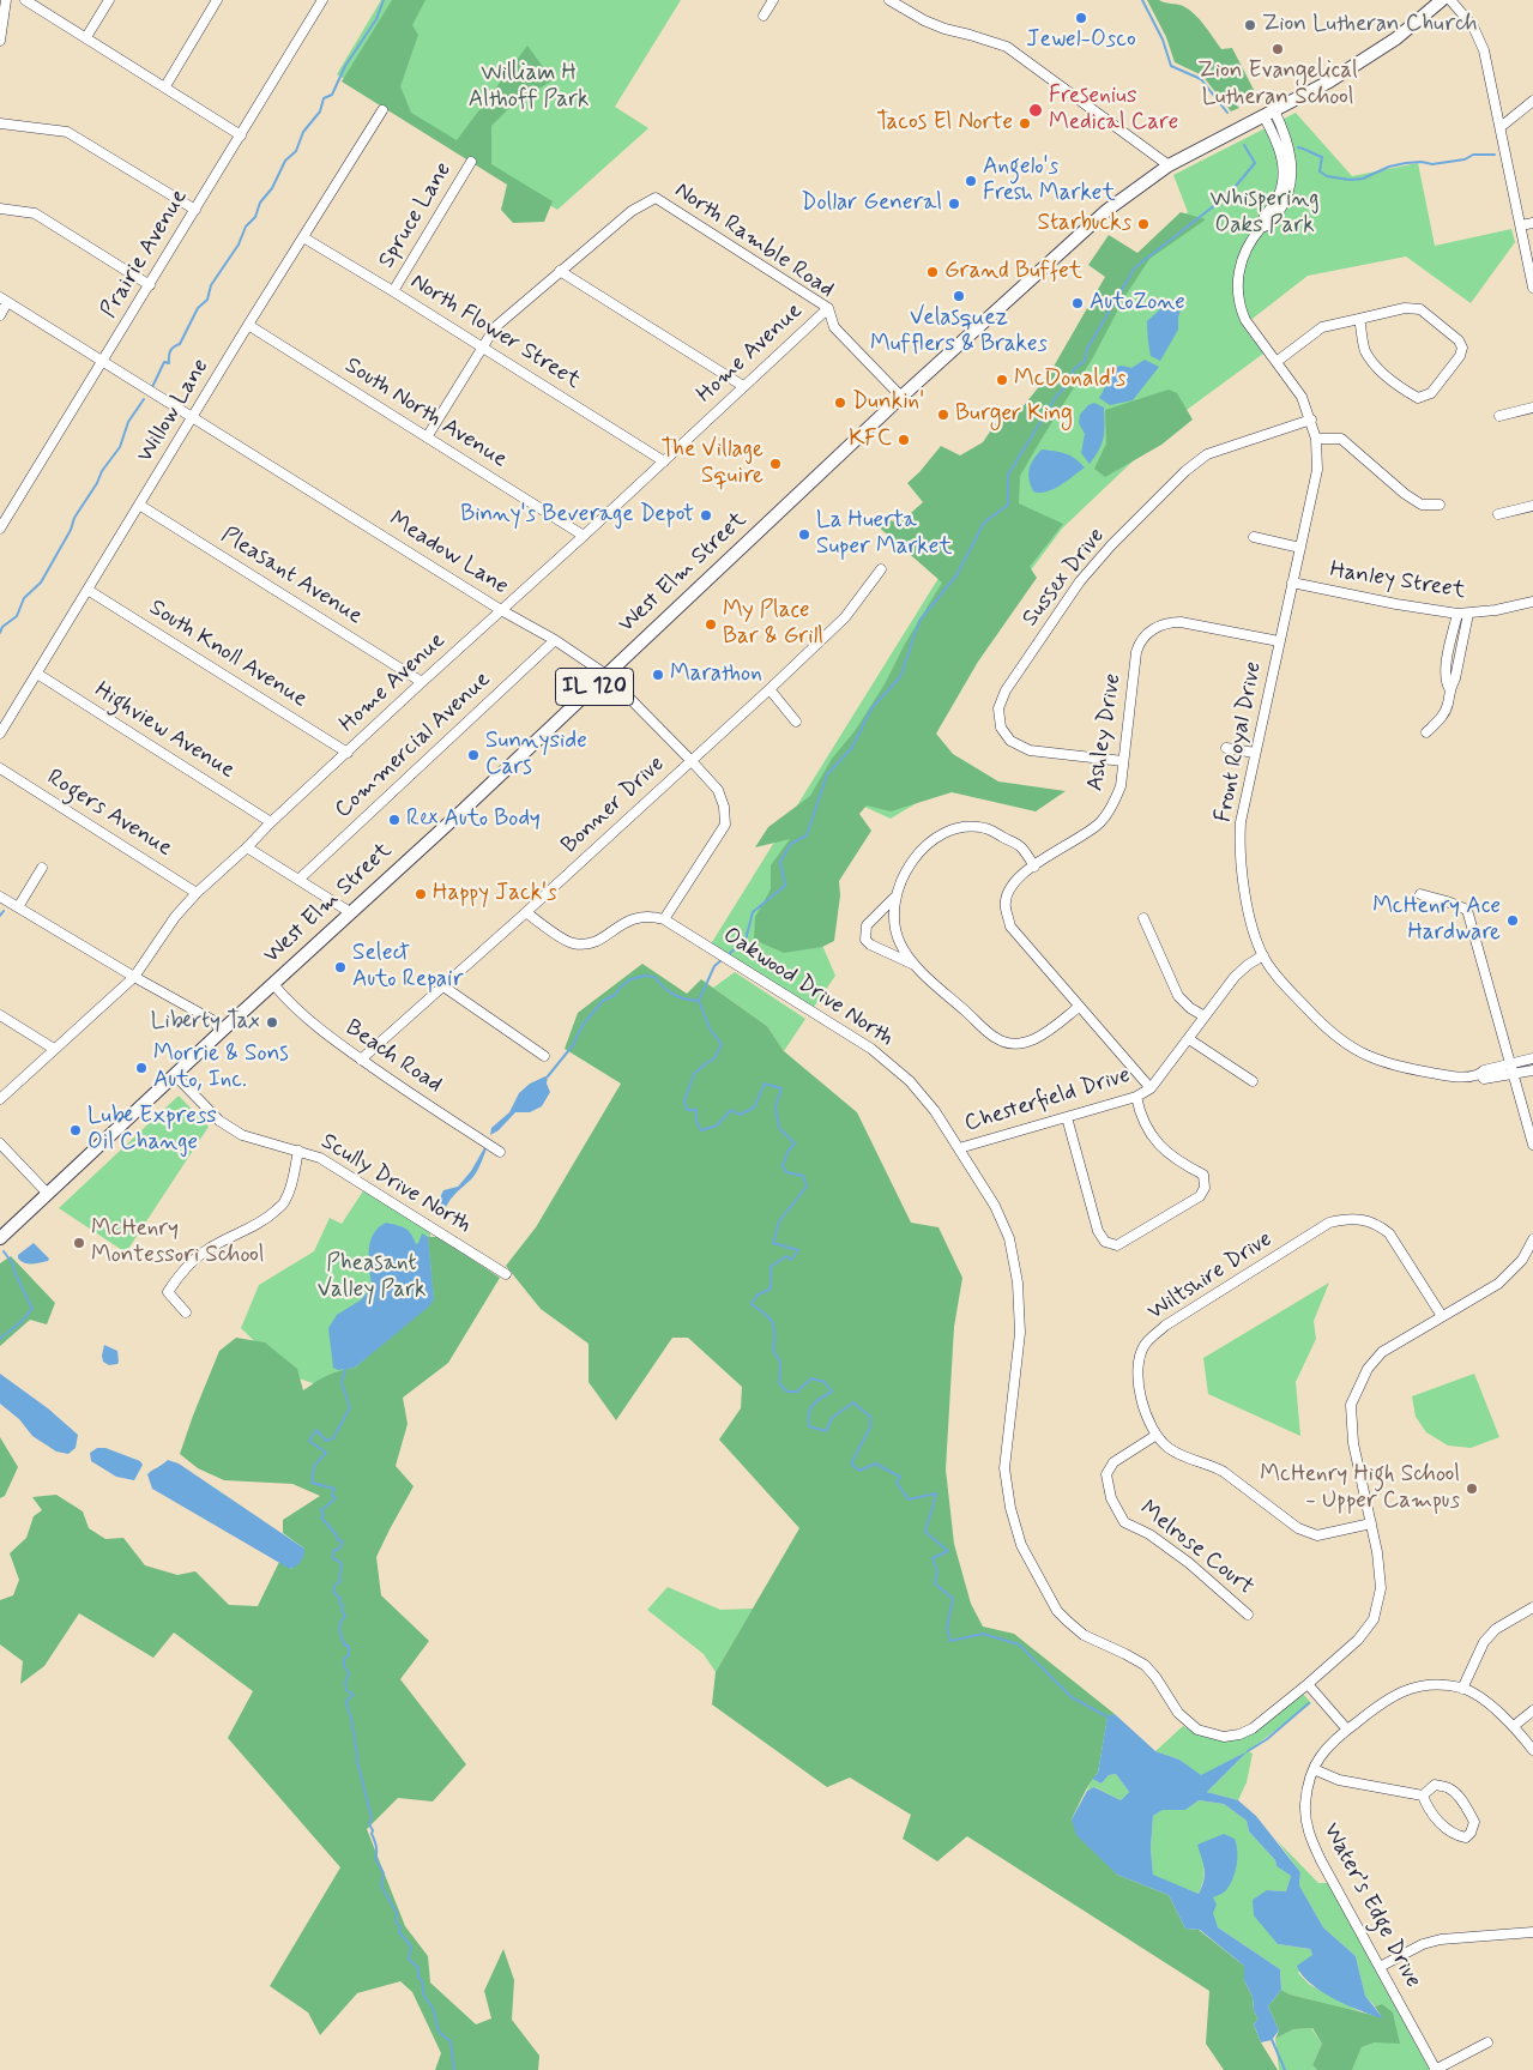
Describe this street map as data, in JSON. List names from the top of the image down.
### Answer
{
  "streets": {
    "main road": ["West Elm Street", "IL 120"],
    "street": [
      "Spruce Lane",
      "North Ramble Road",
      "Prairie Avenue",
      "North Flower Street",
      "Home Avenue",
      "Willow Lane",
      "South North Avenue",
      "Meadow Lane",
      "Pleasant Avenue",
      "Sussex Drive",
      "Hanley Street",
      "South Knoll Avenue",
      "Highview Avenue",
      "Ashley Drive",
      "Front Royal Drive",
      "Commercial Avenue",
      "Bonner Drive",
      "Rogers Avenue",
      "Oakwood Drive North",
      "Beach Road",
      "Chesterfield Drive",
      "Scully Drive North",
      "Wiltshire Drive",
      "Melrose Court",
      "Water’s Edge Drive"
    ]
  },
  "crossings": [
    ["Spruce Lane", "North Flower Street"],
    ["North Ramble Road", "Home Avenue"],
    ["North Ramble Road", "West Elm Street"],
    ["Prairie Avenue", "Meadow Lane"],
    ["North Flower Street", "Home Avenue"],
    ["North Flower Street", "Willow Lane"],
    ["Home Avenue", "South North Avenue"],
    ["Home Avenue", "Meadow Lane"],
    ["Home Avenue", "Pleasant Avenue"],
    ["Home Avenue", "South Knoll Avenue"],
    ["Home Avenue", "Highview Avenue"],
    ["Home Avenue", "Rogers Avenue"],
    ["Willow Lane", "South North Avenue"],
    ["Willow Lane", "Meadow Lane"],
    ["Willow Lane", "Pleasant Avenue"],
    ["Willow Lane", "South Knoll Avenue"],
    ["Willow Lane", "Highview Avenue"],
    ["Meadow Lane", "West Elm Street"],
    ["Meadow Lane", "Commercial Avenue"],
    ["Meadow Lane", "Bonner Drive"],
    ["Meadow Lane", "Oakwood Drive North"],
    ["West Elm Street", "Front Royal Drive"],
    ["West Elm Street", "Beach Road"],
    ["West Elm Street", "Scully Drive North"],
    ["Sussex Drive", "Ashley Drive"],
    ["Sussex Drive", "Front Royal Drive"],
    ["Hanley Street", "Front Royal Drive"],
    ["Ashley Drive", "Front Royal Drive"],
    ["Ashley Drive", "Chesterfield Drive"],
    ["Front Royal Drive", "Chesterfield Drive"],
    ["Bonner Drive", "Beach Road"],
    ["Oakwood Drive North", "Chesterfield Drive"],
    ["Wiltshire Drive", "Melrose Court"]
  ],
  "parks": ["William H Althoff Park", "Whispering Oaks Park", "Pheasant Valley Park"],
  "places": [
    "Jewel-Osco",
    "Zion Lutheran Church",
    "Zion Evangelical Lutheran School",
    "Fresenius Medical Care",
    "Tacos El Norte",
    "Angelo's Fresh Market",
    "Dollar General",
    "Starbucks",
    "Grand Buffet",
    "Velasquez Mufflers & Brakes",
    "AutoZone",
    "McDonald's",
    "Dunkin'",
    "Burger King",
    "KFC",
    "The Village Squire",
    "Binny's Beverage Depot",
    "La Huerta Super Market",
    "My Place Bar & Grill",
    "Marathon",
    "Sunnyside Cars",
    "Rex Auto Body",
    "Happy Jack's",
    "McHenry Ace Hardware",
    "Select Auto Repair",
    "Liberty Tax",
    "Morrie & Sons Auto, Inc.",
    "Lube Express Oil Change",
    "McHenry Montessori School",
    "McHenry High School - Upper Campus"
  ]
}
